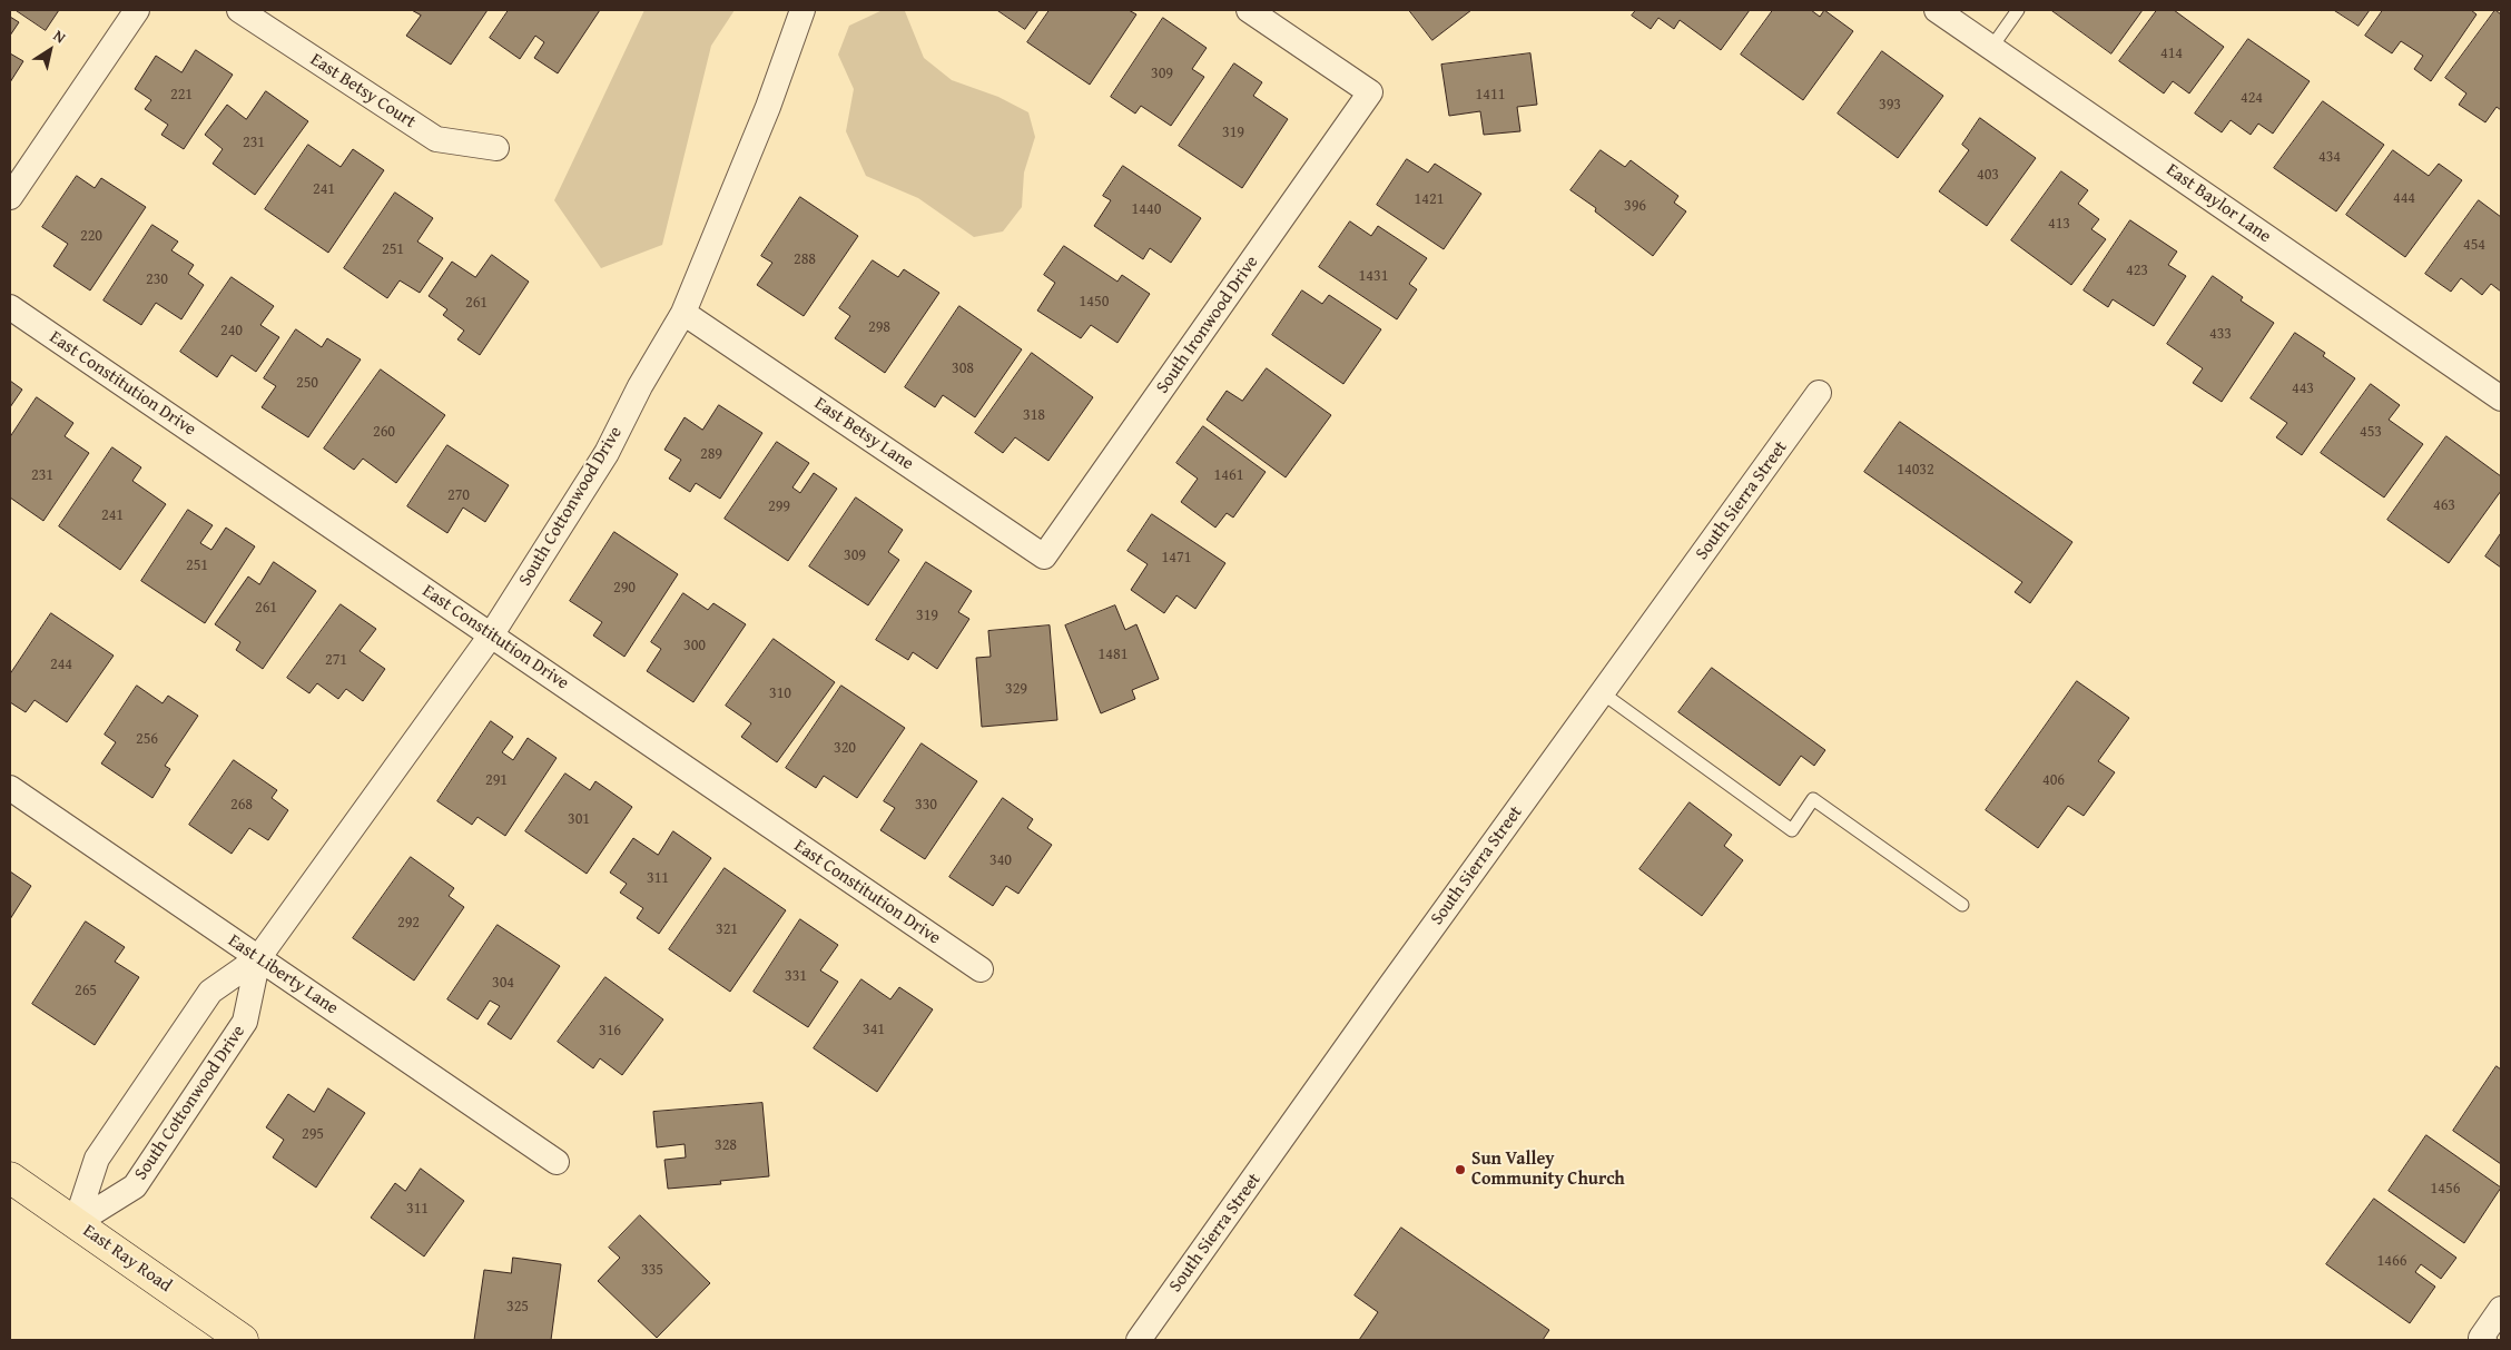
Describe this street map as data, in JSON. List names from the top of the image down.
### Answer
{
  "streets": {
    "main road": ["East Ray Road"],
    "street": [
      "East Betsy Court",
      "East Baylor Lane",
      "South Ironwood Drive",
      "East Constitution Drive",
      "East Betsy Lane",
      "South Sierra Street",
      "South Cottonwood Drive",
      "East Liberty Lane"
    ]
  },
  "crossings": [
    ["South Ironwood Drive", "East Betsy Lane"],
    ["East Constitution Drive", "South Cottonwood Drive"],
    ["East Betsy Lane", "South Cottonwood Drive"],
    ["South Cottonwood Drive", "East Liberty Lane"],
    ["South Cottonwood Drive", "East Ray Road"]
  ],
  "places": ["Sun Valley Community Church"],
  "house_numbers": [
    "414",
    "309",
    "221",
    "1411",
    "424",
    "393",
    "319",
    "231",
    "434",
    "403",
    "241",
    "444",
    "1421",
    "396",
    "1440",
    "413",
    "220",
    "454",
    "251",
    "288",
    "423",
    "1431",
    "230",
    "1450",
    "261",
    "298",
    "240",
    "433",
    "308",
    "250",
    "443",
    "318",
    "260",
    "453",
    "289",
    "14032",
    "231",
    "1461",
    "270",
    "463",
    "299",
    "241",
    "309",
    "1471",
    "251",
    "290",
    "261",
    "319",
    "300",
    "1481",
    "271",
    "244",
    "329",
    "310",
    "256",
    "320",
    "291",
    "406",
    "268",
    "330",
    "301",
    "340",
    "311",
    "292",
    "321",
    "331",
    "304",
    "265",
    "341",
    "316",
    "295",
    "328",
    "1456",
    "311",
    "1466",
    "335",
    "325"
  ],
  "north": "top right"
}
